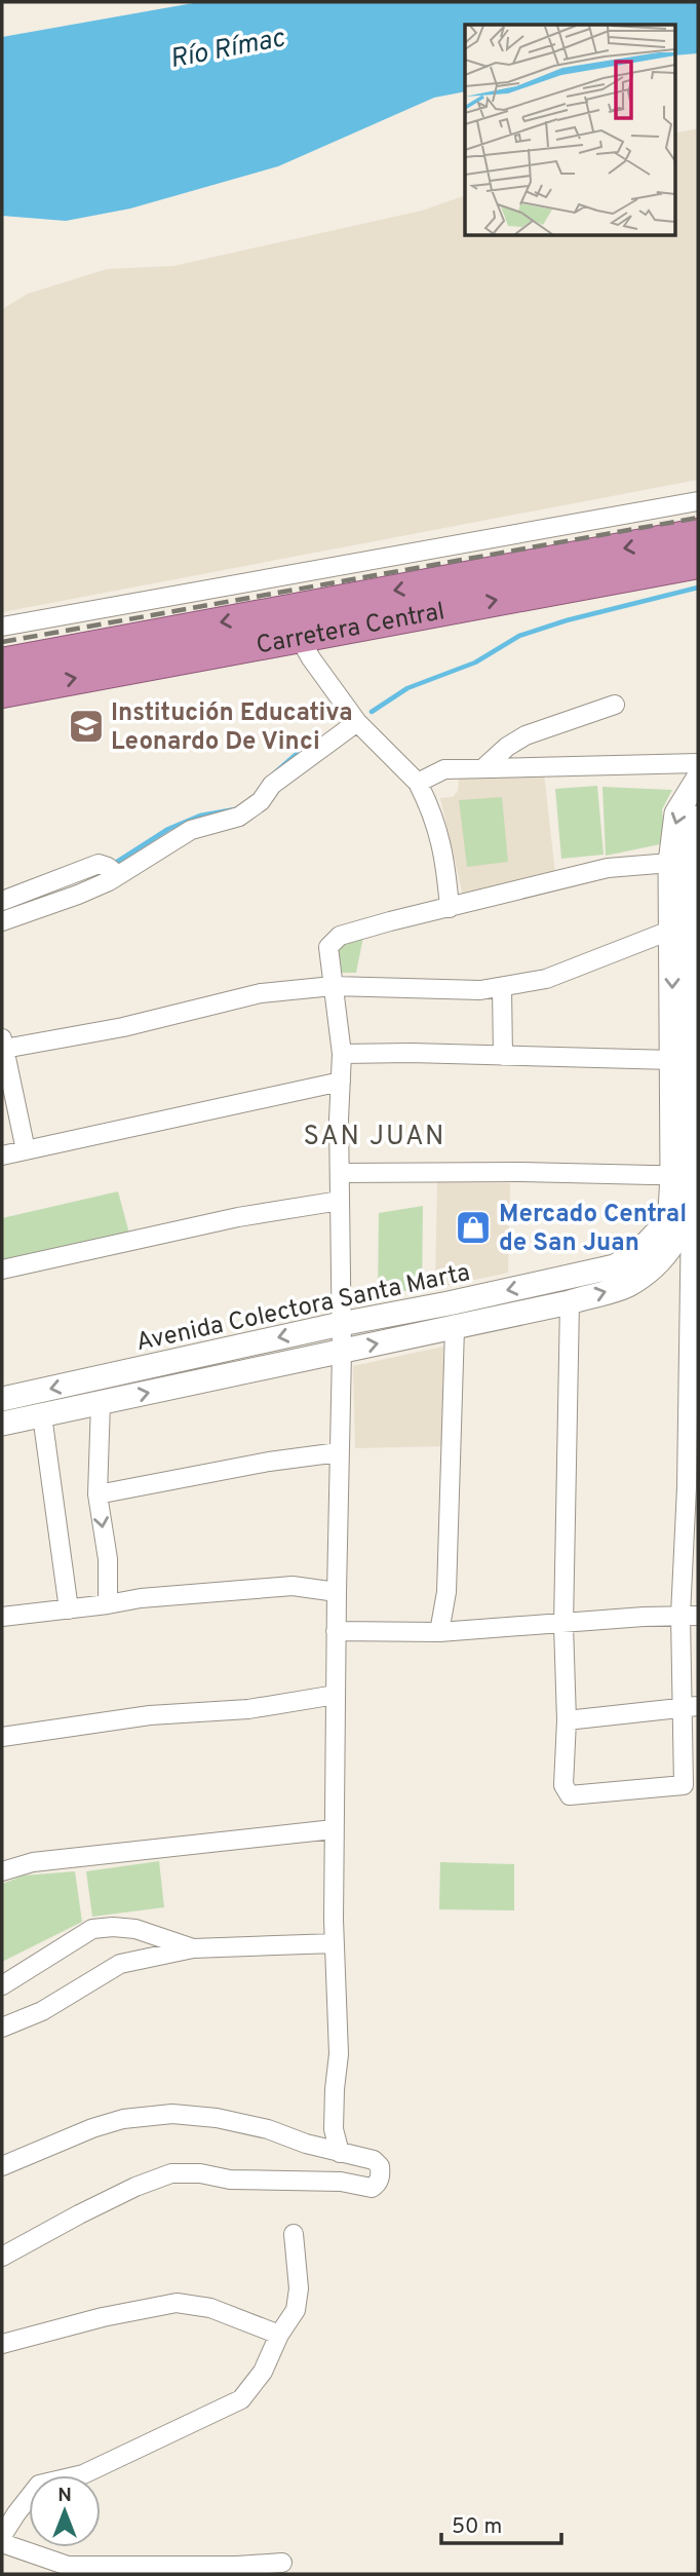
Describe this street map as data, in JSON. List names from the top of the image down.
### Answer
{
  "streets": {
    "highway": ["Carretera Central"],
    "street": ["Avenida Colectora Santa Marta"]
  },
  "districts": ["SAN JUAN"],
  "water": ["Río Rímac"],
  "places": {
    "school or university": ["Institución Educativa Leonardo De Vinci"],
    "shop": ["Mercado Central de San Juan"]
  },
  "scale_bar": "50 m",
  "north": "top"
}
